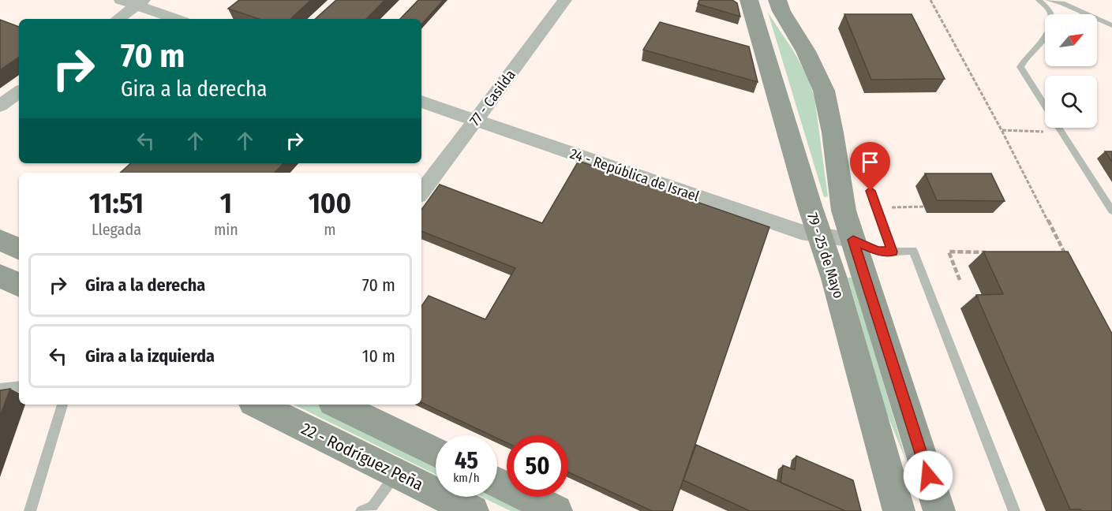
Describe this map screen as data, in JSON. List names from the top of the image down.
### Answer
{
  "streets": {
    "main road": ["79 - 25 de Mayo", "22 - Rodríguez Peña"],
    "street": ["77 - Casilda", "24 - República de Israel"]
  },
  "crossings": [
    ["77 - Casilda", "24 - República de Israel"],
    ["24 - República de Israel", "79 - 25 de Mayo"]
  ],
  "north": "top right",
  "page": {
    "turn": ["70 m", "Gira a la derecha"],
    "eta": [
      "11:51",
      "Llegada",
      "1",
      "min",
      "100",
      "m"
    ],
    "list": [
      {
        "name": "Gira a la derecha",
        "value": "70 m"
      },
      {
        "name": "Gira a la izquierda",
        "value": "10 m"
      }
    ],
    "speed": "45 km/h",
    "limit": "50"
  }
}
